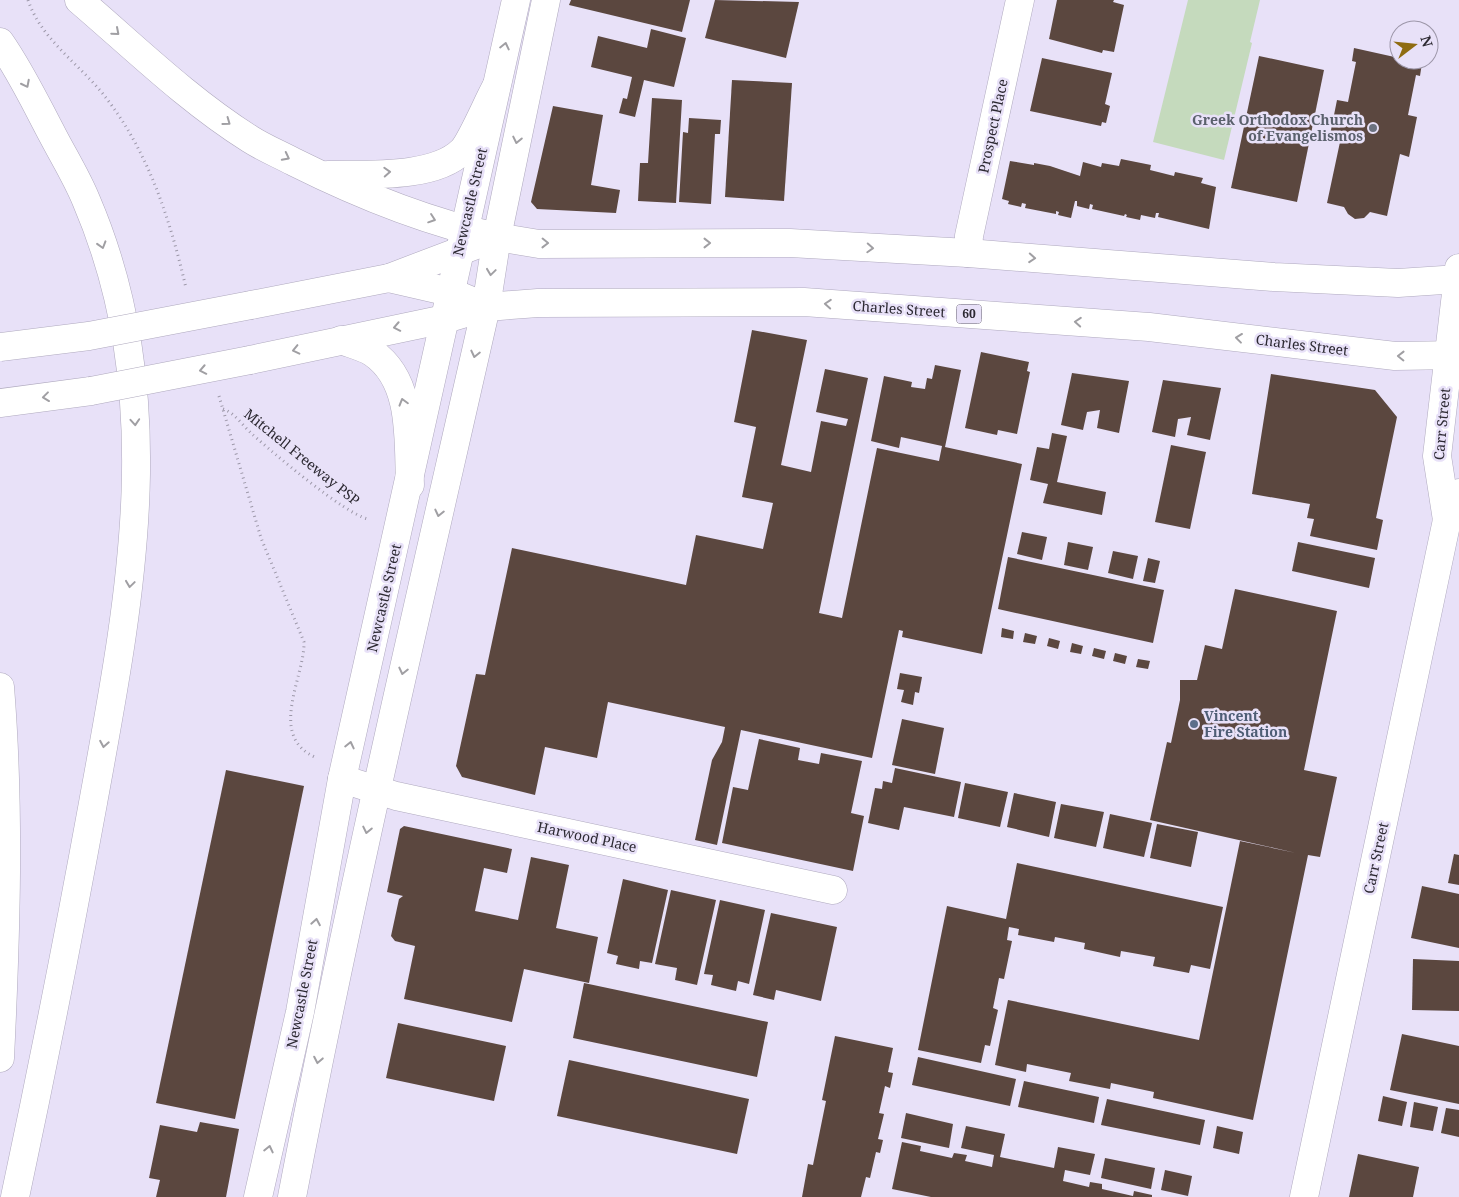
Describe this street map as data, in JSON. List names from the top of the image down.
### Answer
{
  "streets": {
    "main road": [
      "Prospect Place",
      "Newcastle Street",
      "Charles Street",
      "60",
      "Carr Street",
      "Harwood Place"
    ],
    "path": ["Mitchell Freeway PSP"]
  },
  "crossings": [
    ["Newcastle Street", "Charles Street"],
    ["Newcastle Street", "Harwood Place"],
    ["Charles Street", "Carr Street"]
  ],
  "places": ["Greek Orthodox Church of Evangelismos", "Vincent Fire Station"],
  "north": "right"
}
